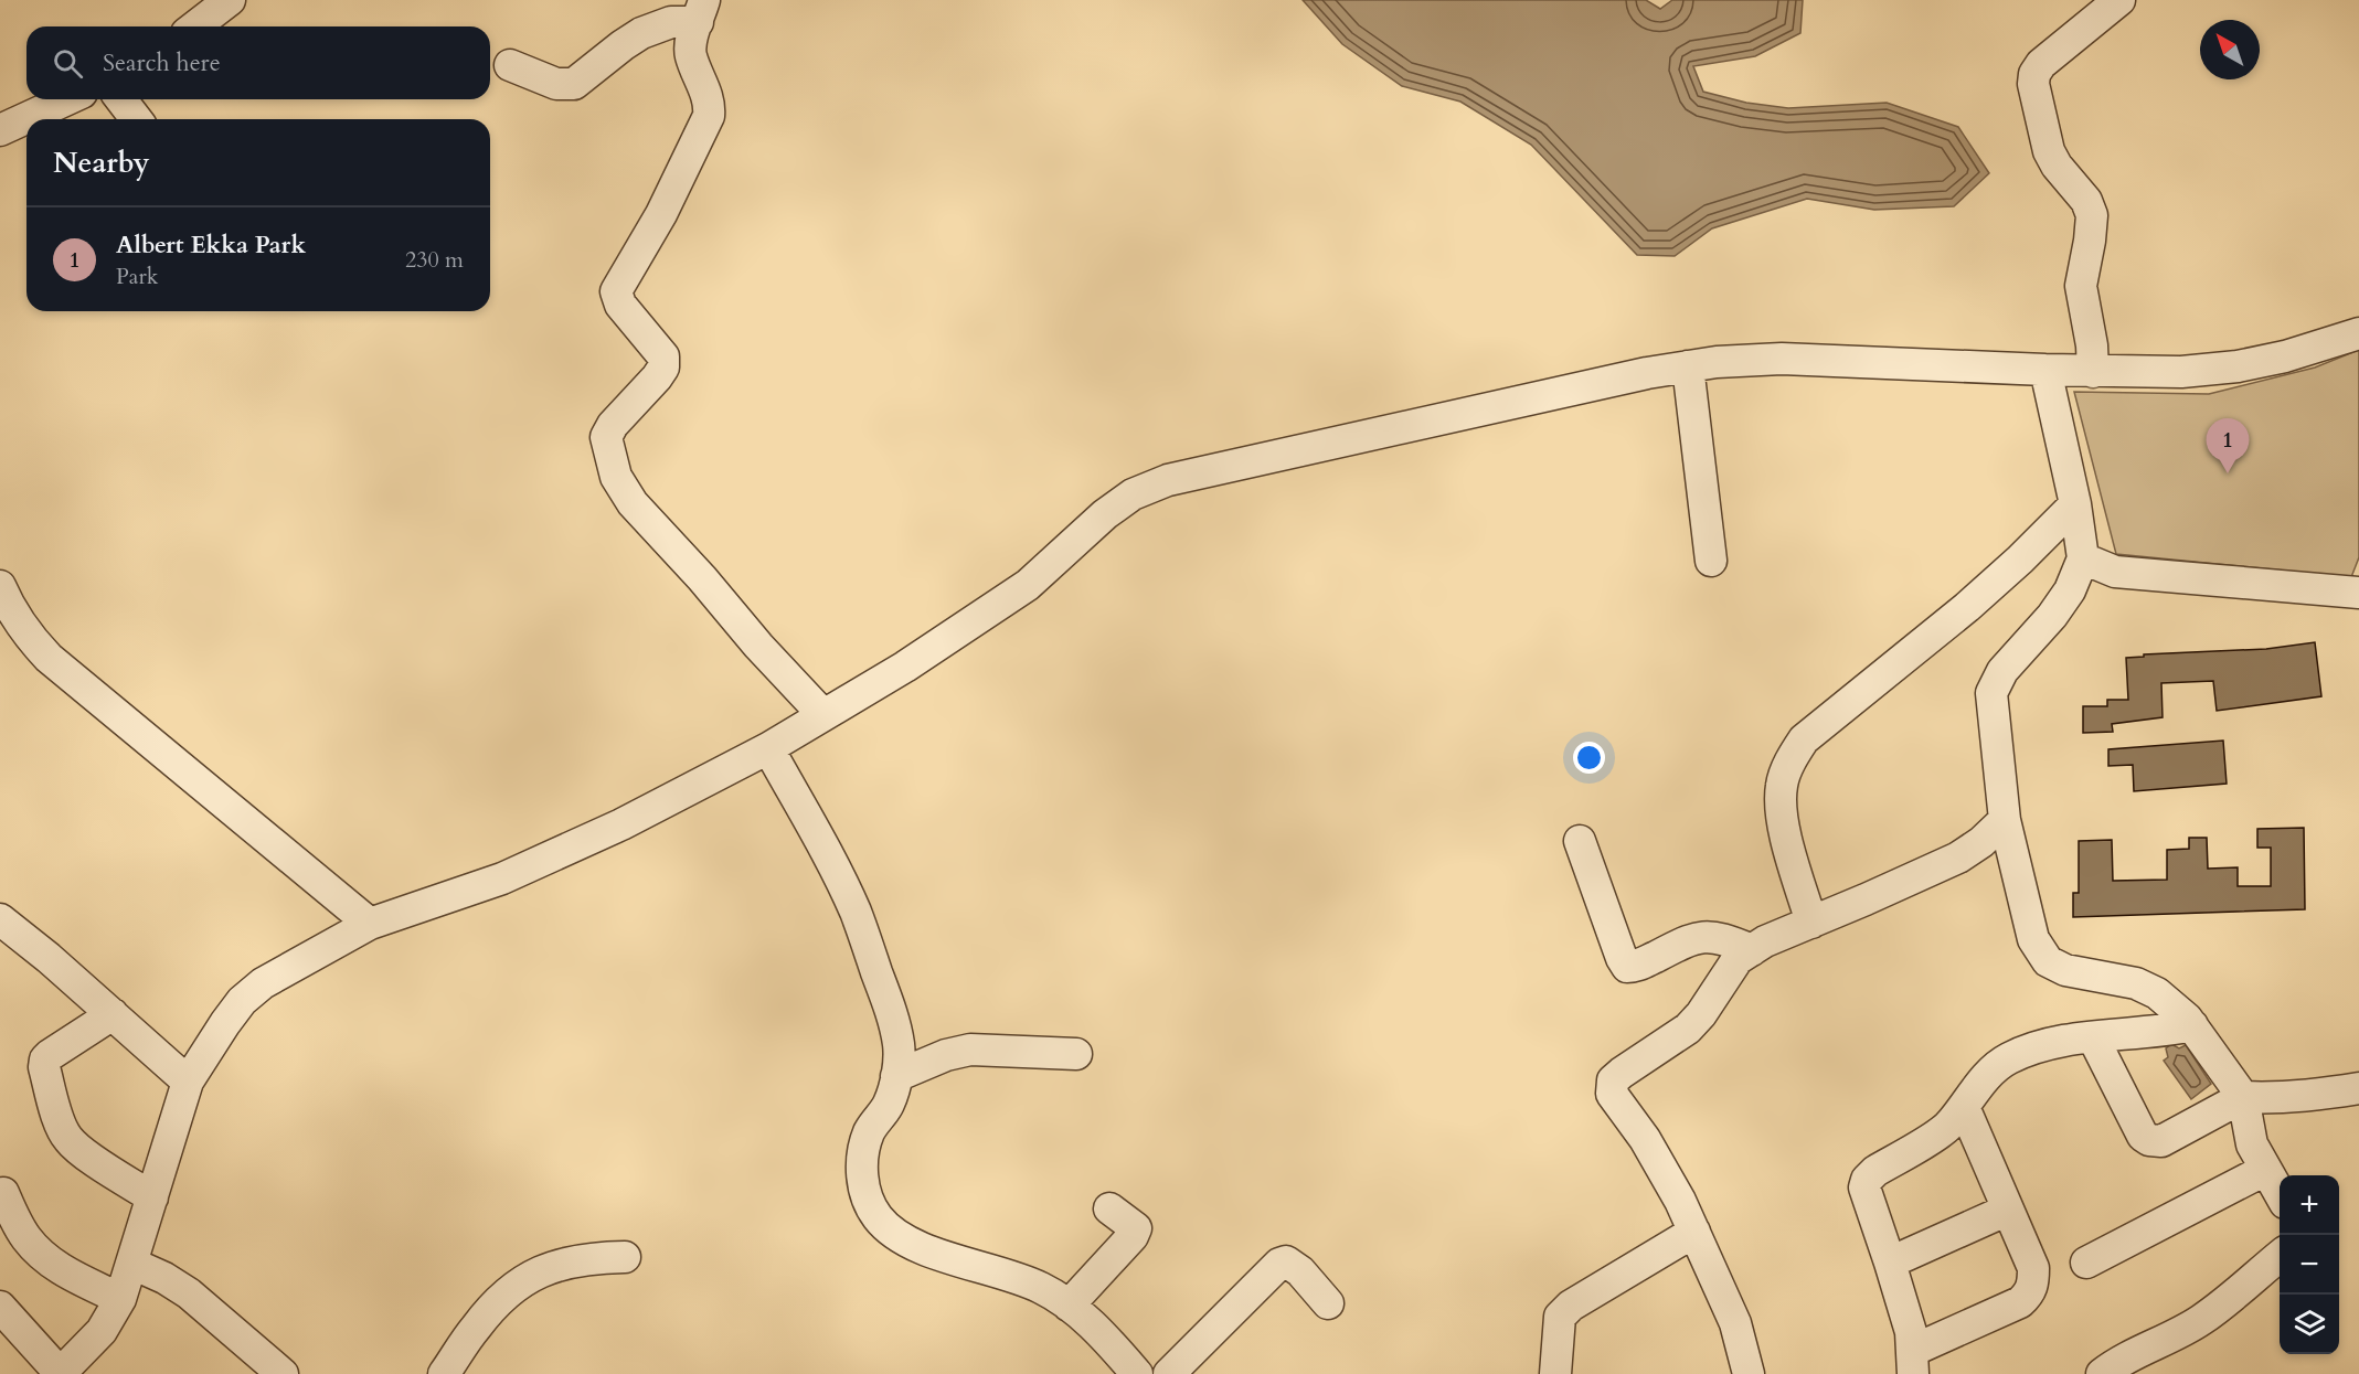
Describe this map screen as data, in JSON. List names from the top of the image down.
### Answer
{
  "north": "top left",
  "page": {
    "search": "Search here",
    "heading": "Nearby",
    "list": [
      {
        "mark": "1",
        "name": "Albert Ekka Park",
        "note": "Park",
        "value": "230 m"
      }
    ],
    "pins": "1",
    "map_buttons": ["+", "−"]
  }
}
